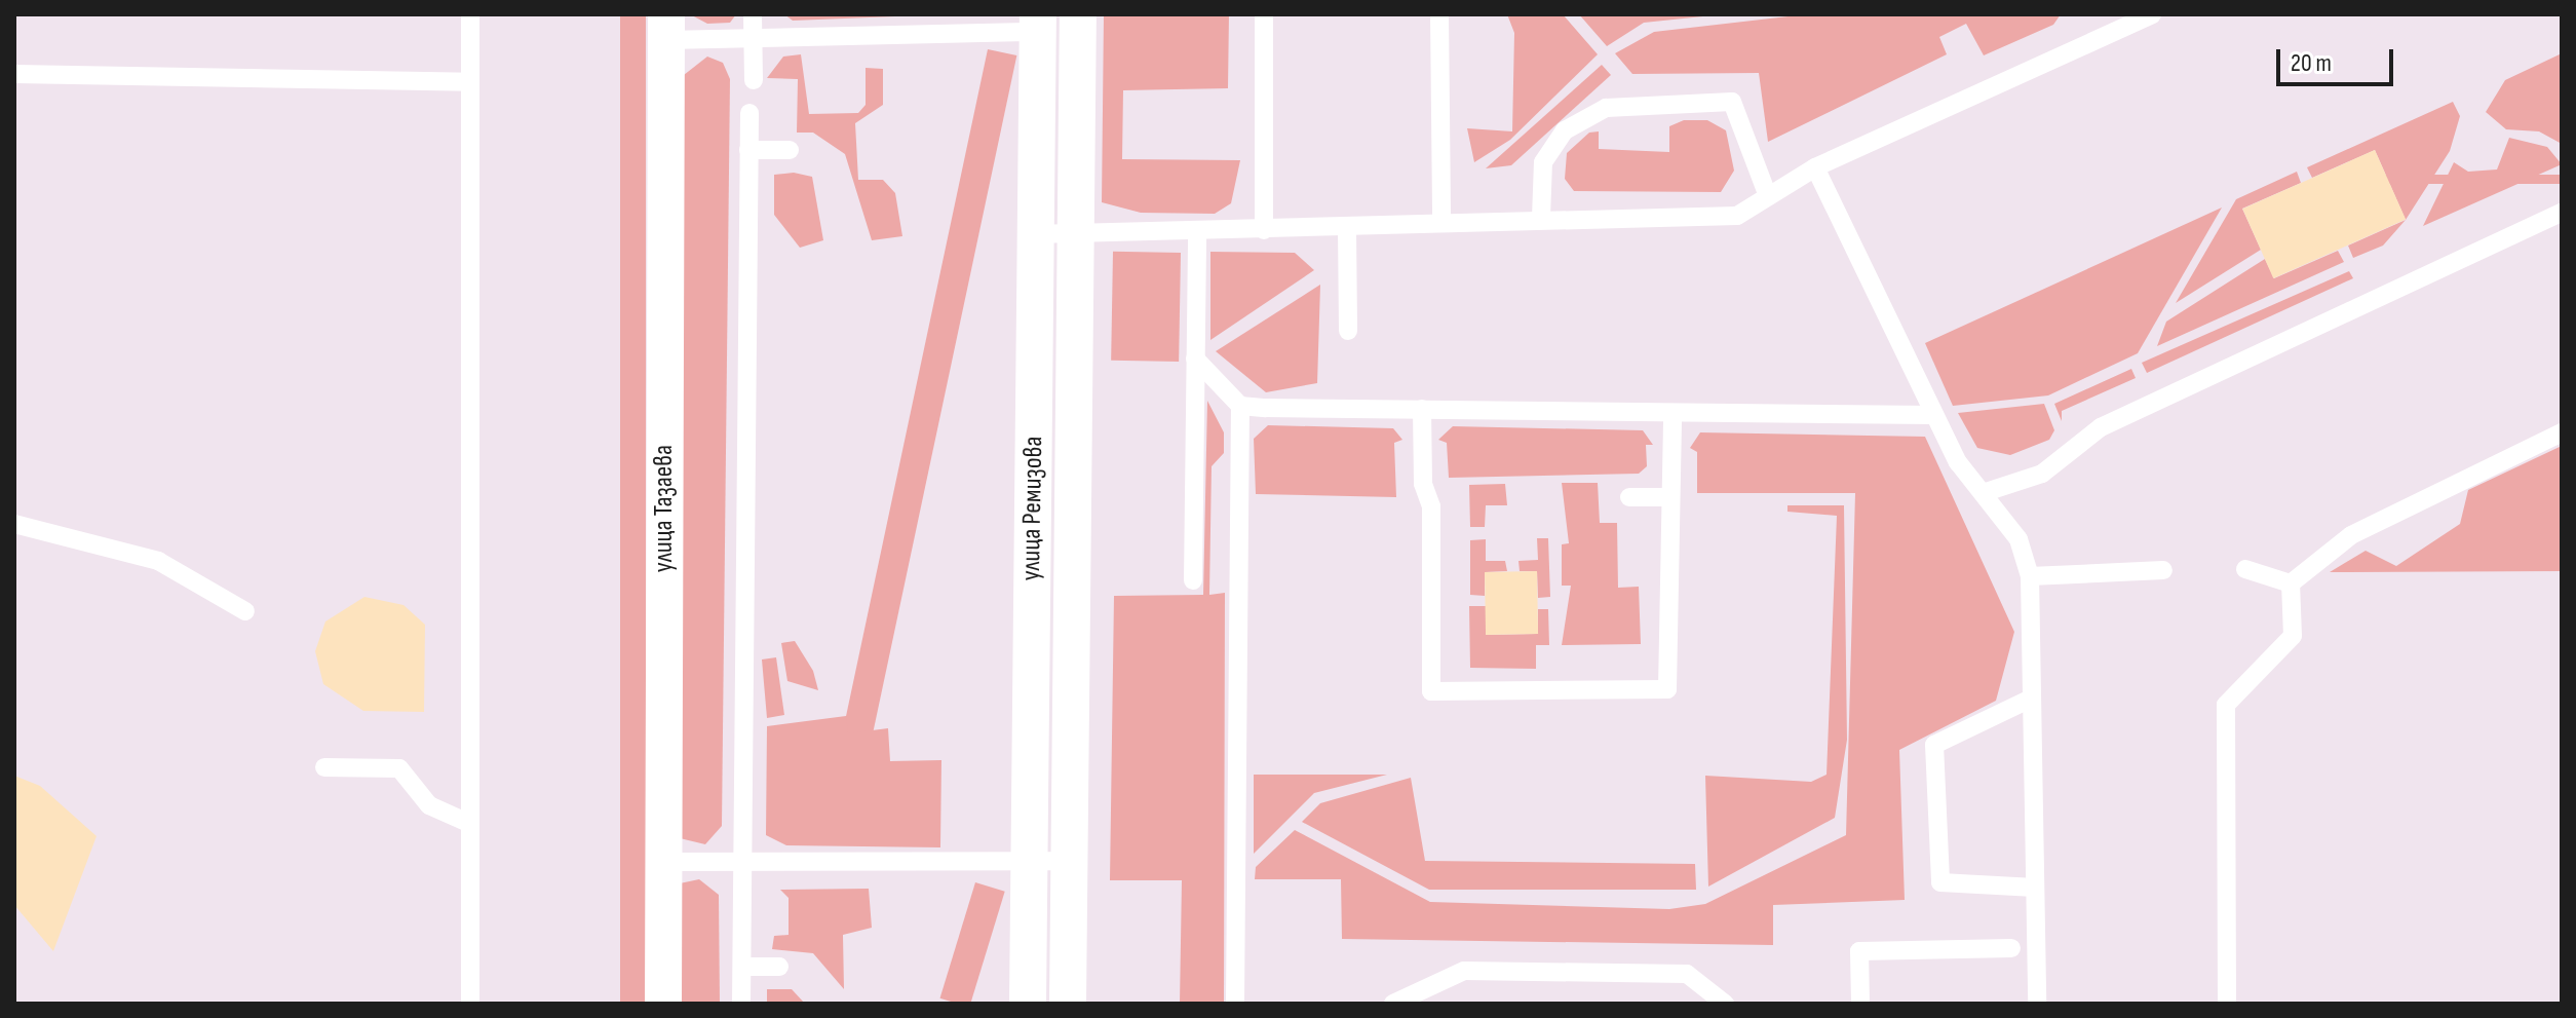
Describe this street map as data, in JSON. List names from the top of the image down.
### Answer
{
  "streets": {
    "street": ["улица Тазаева", "улица Ремизова"]
  },
  "scale_bar": "20 m"
}
